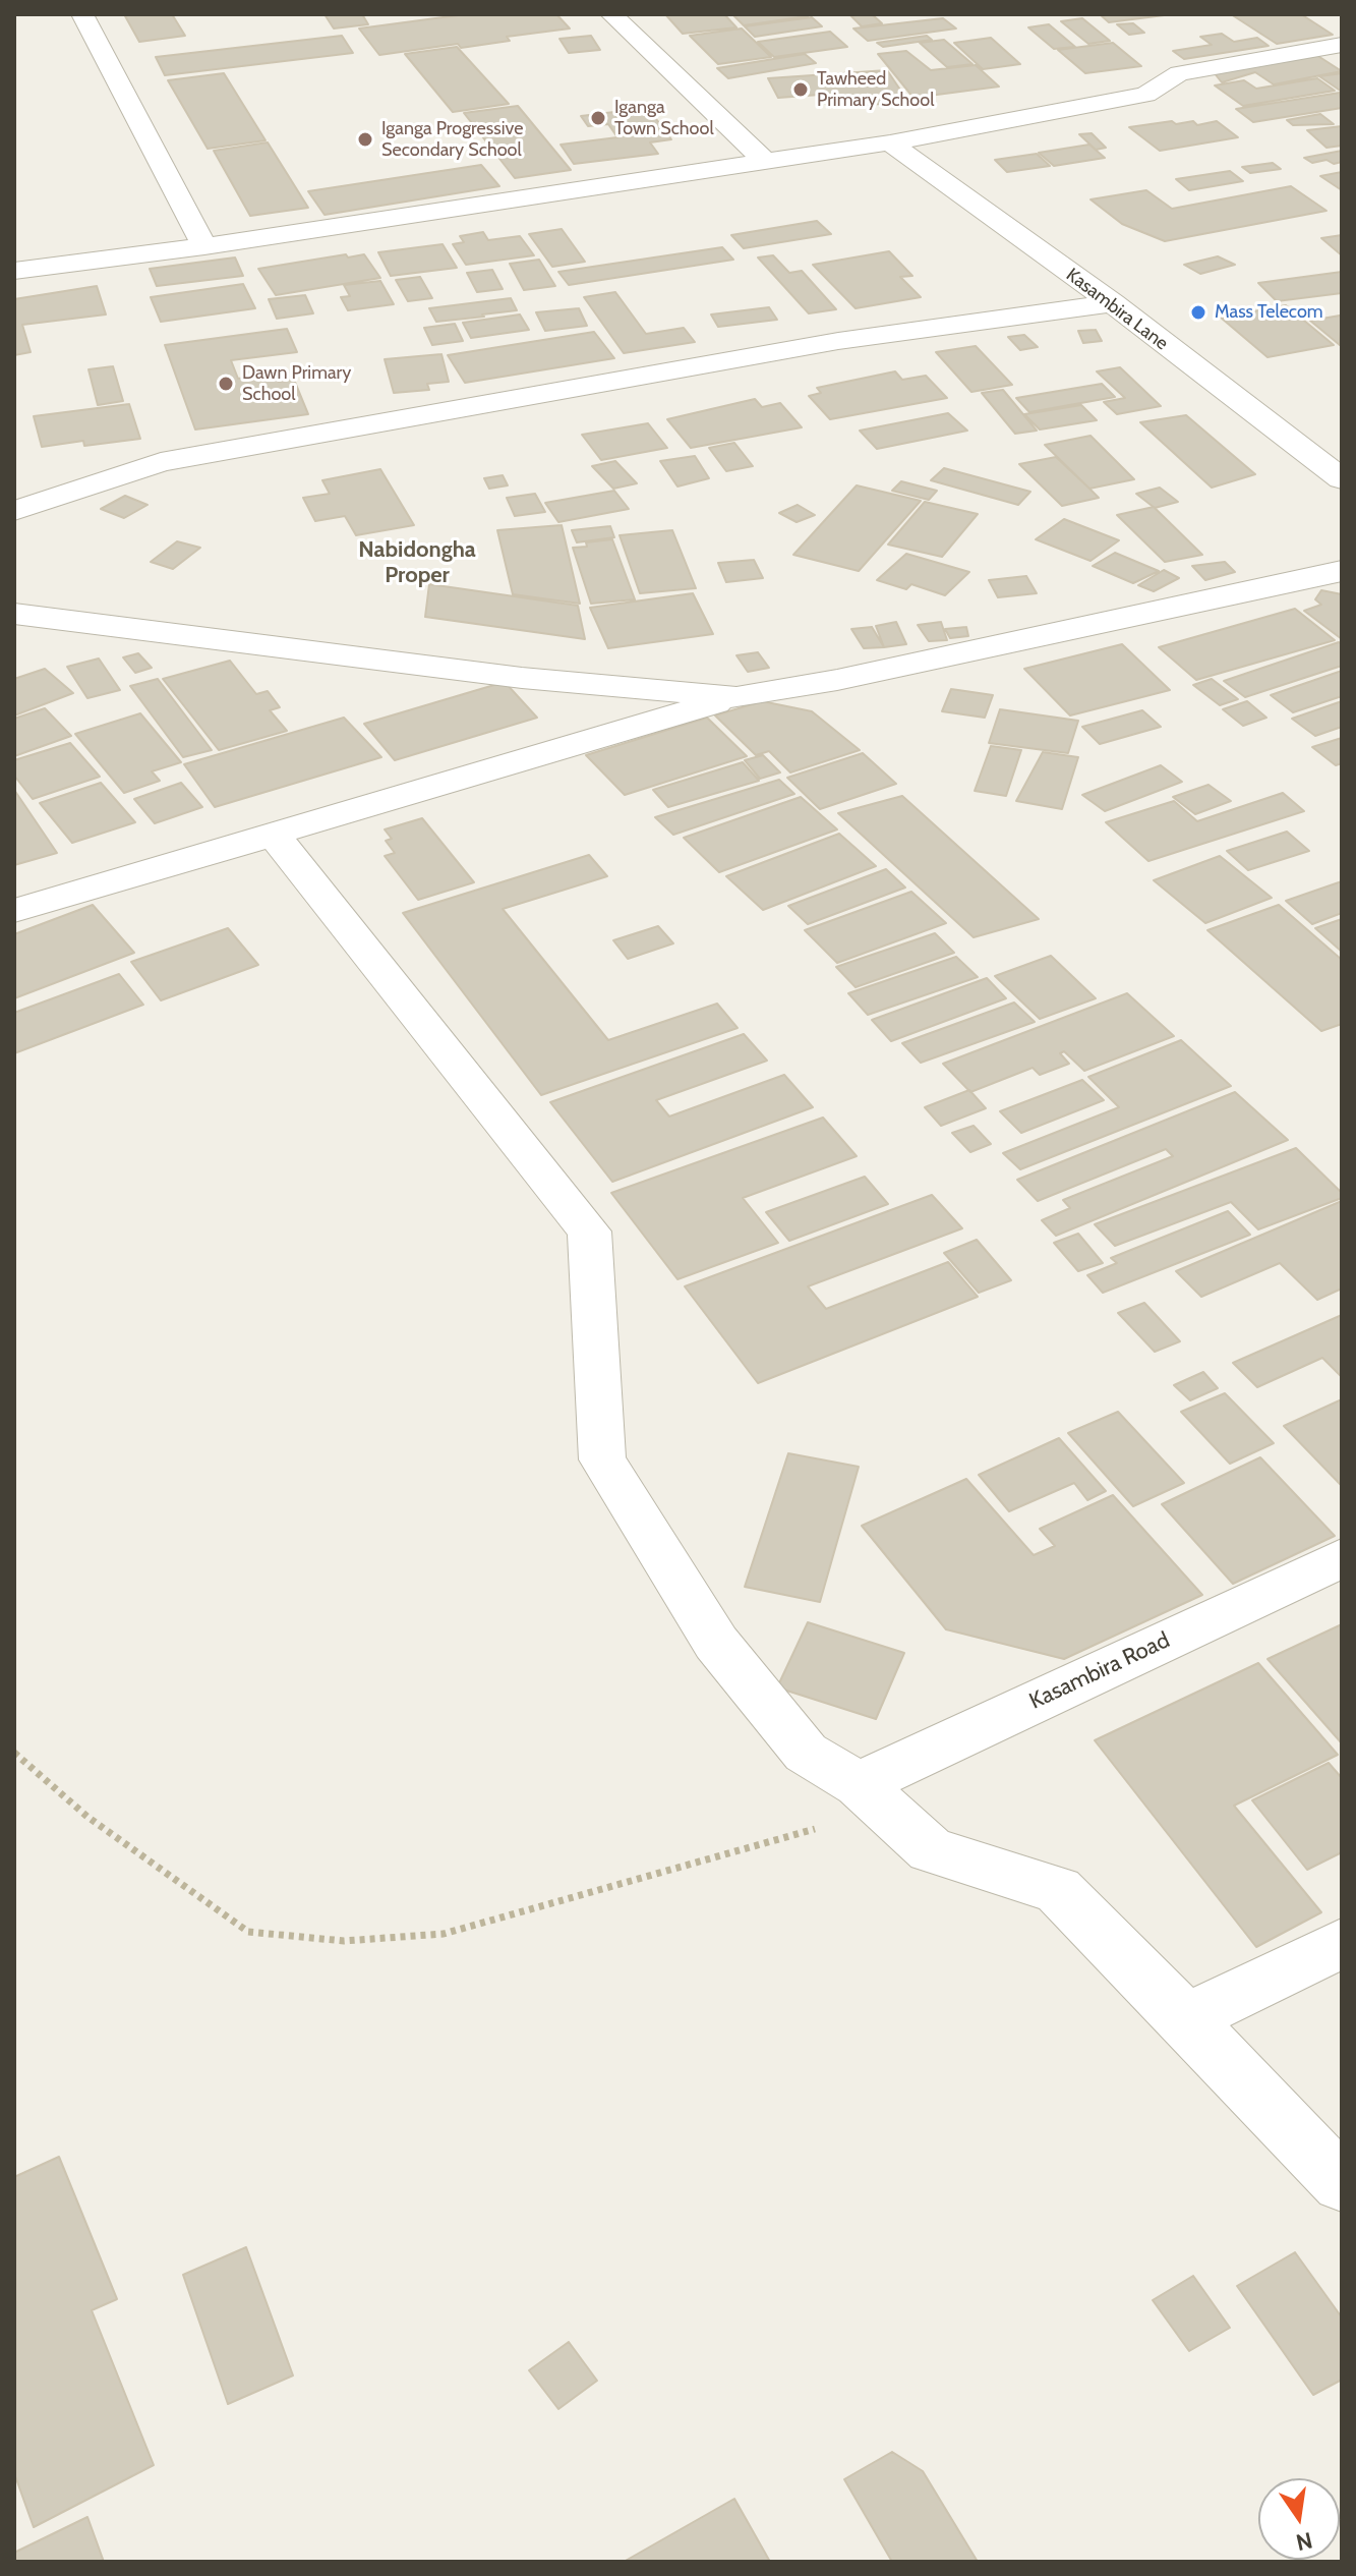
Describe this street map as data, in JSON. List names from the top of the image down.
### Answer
{
  "streets": {
    "street": ["Kasambira Lane", "Kasambira Road"]
  },
  "districts": ["Nabidongha Proper"],
  "places": [
    "Tawheed Primary School",
    "Iganga Town School",
    "Iganga Progressive Secondary School",
    "Mass Telecom",
    "Dawn Primary School"
  ],
  "north": "bottom"
}
